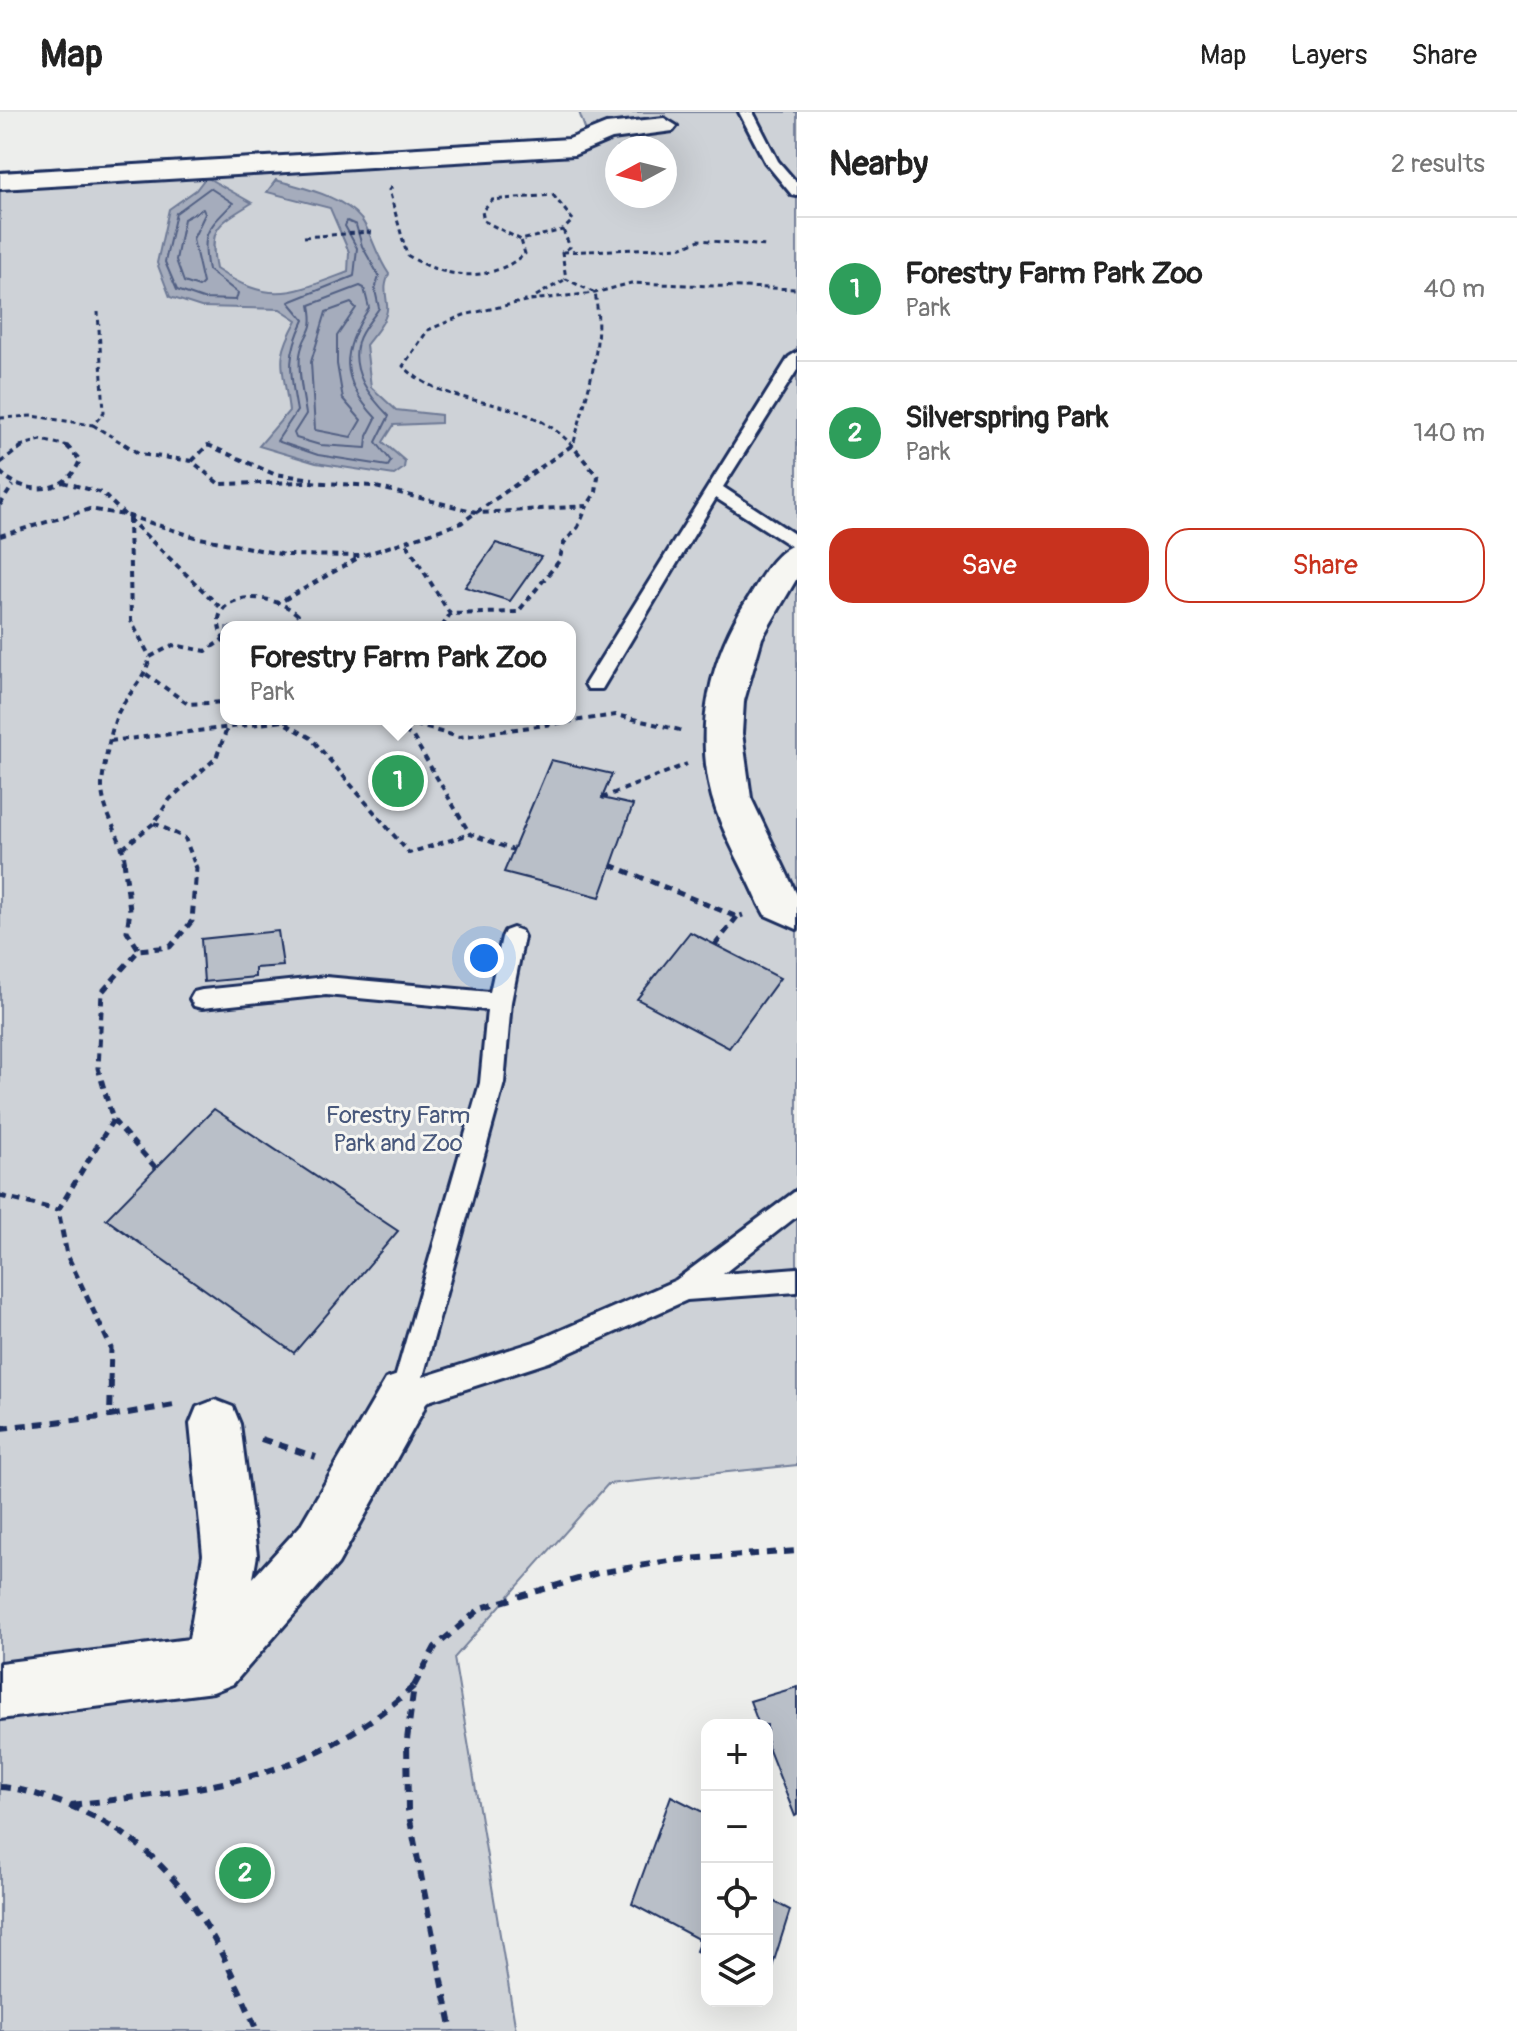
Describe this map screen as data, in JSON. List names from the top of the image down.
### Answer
{
  "parks": ["Forestry Farm Park and Zoo"],
  "north": "left",
  "page": {
    "header": "Map",
    "nav": ["Map", "Layers", "Share"],
    "heading": ["Nearby", "2 results"],
    "list": [
      {
        "mark": "1",
        "name": "Forestry Farm Park Zoo",
        "note": "Park",
        "value": "40 m"
      },
      {
        "mark": "2",
        "name": "Silverspring Park",
        "note": "Park",
        "value": "140 m"
      }
    ],
    "buttons": ["Save", "Share"],
    "popup": ["Forestry Farm Park Zoo", "Park"],
    "pins": ["1", "2"],
    "map_buttons": ["+", "−"]
  }
}
